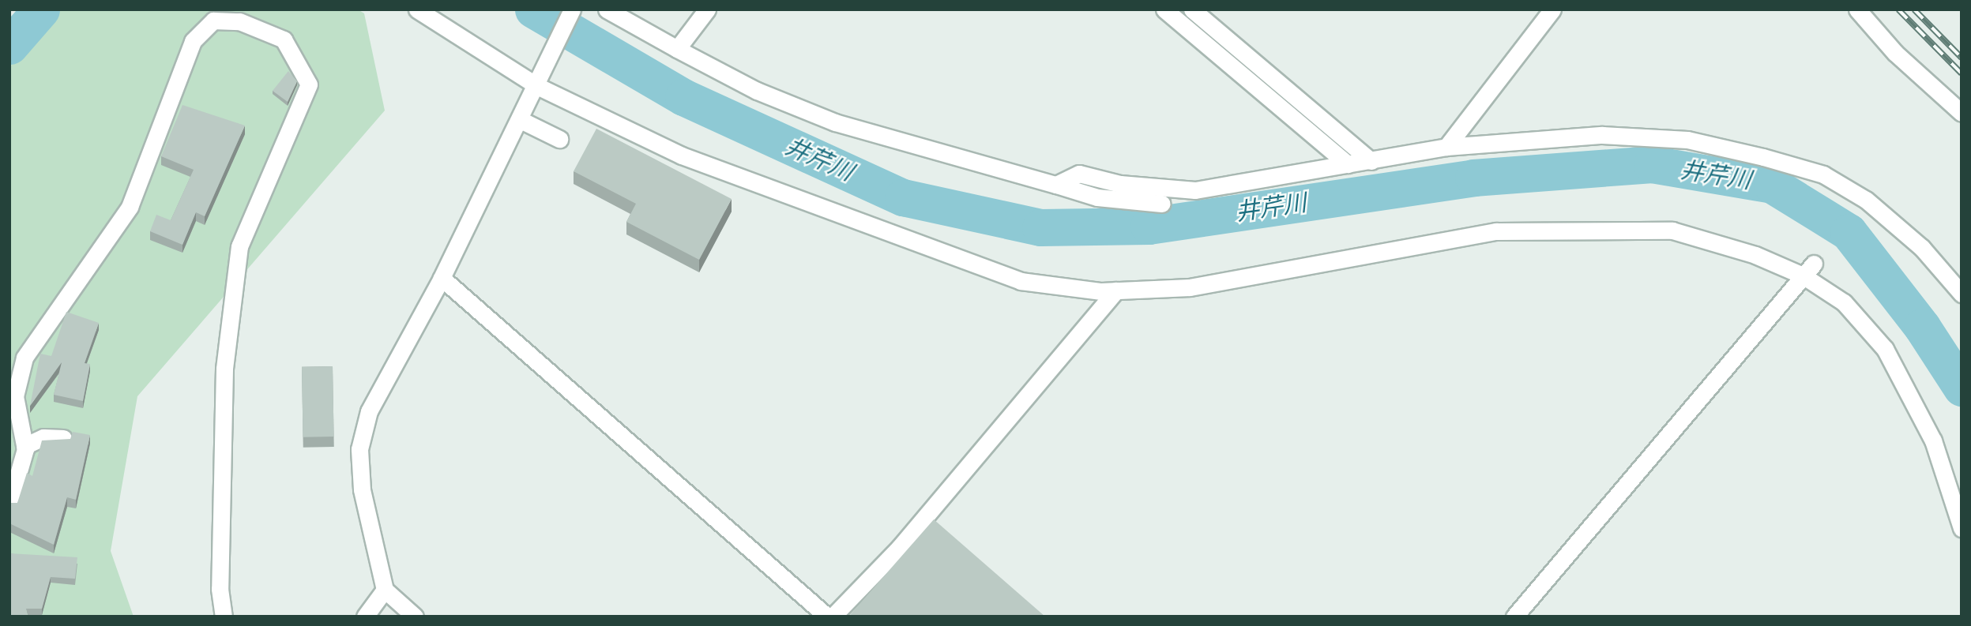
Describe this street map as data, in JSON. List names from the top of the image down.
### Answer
{
  "water": ["井芹川"]
}
